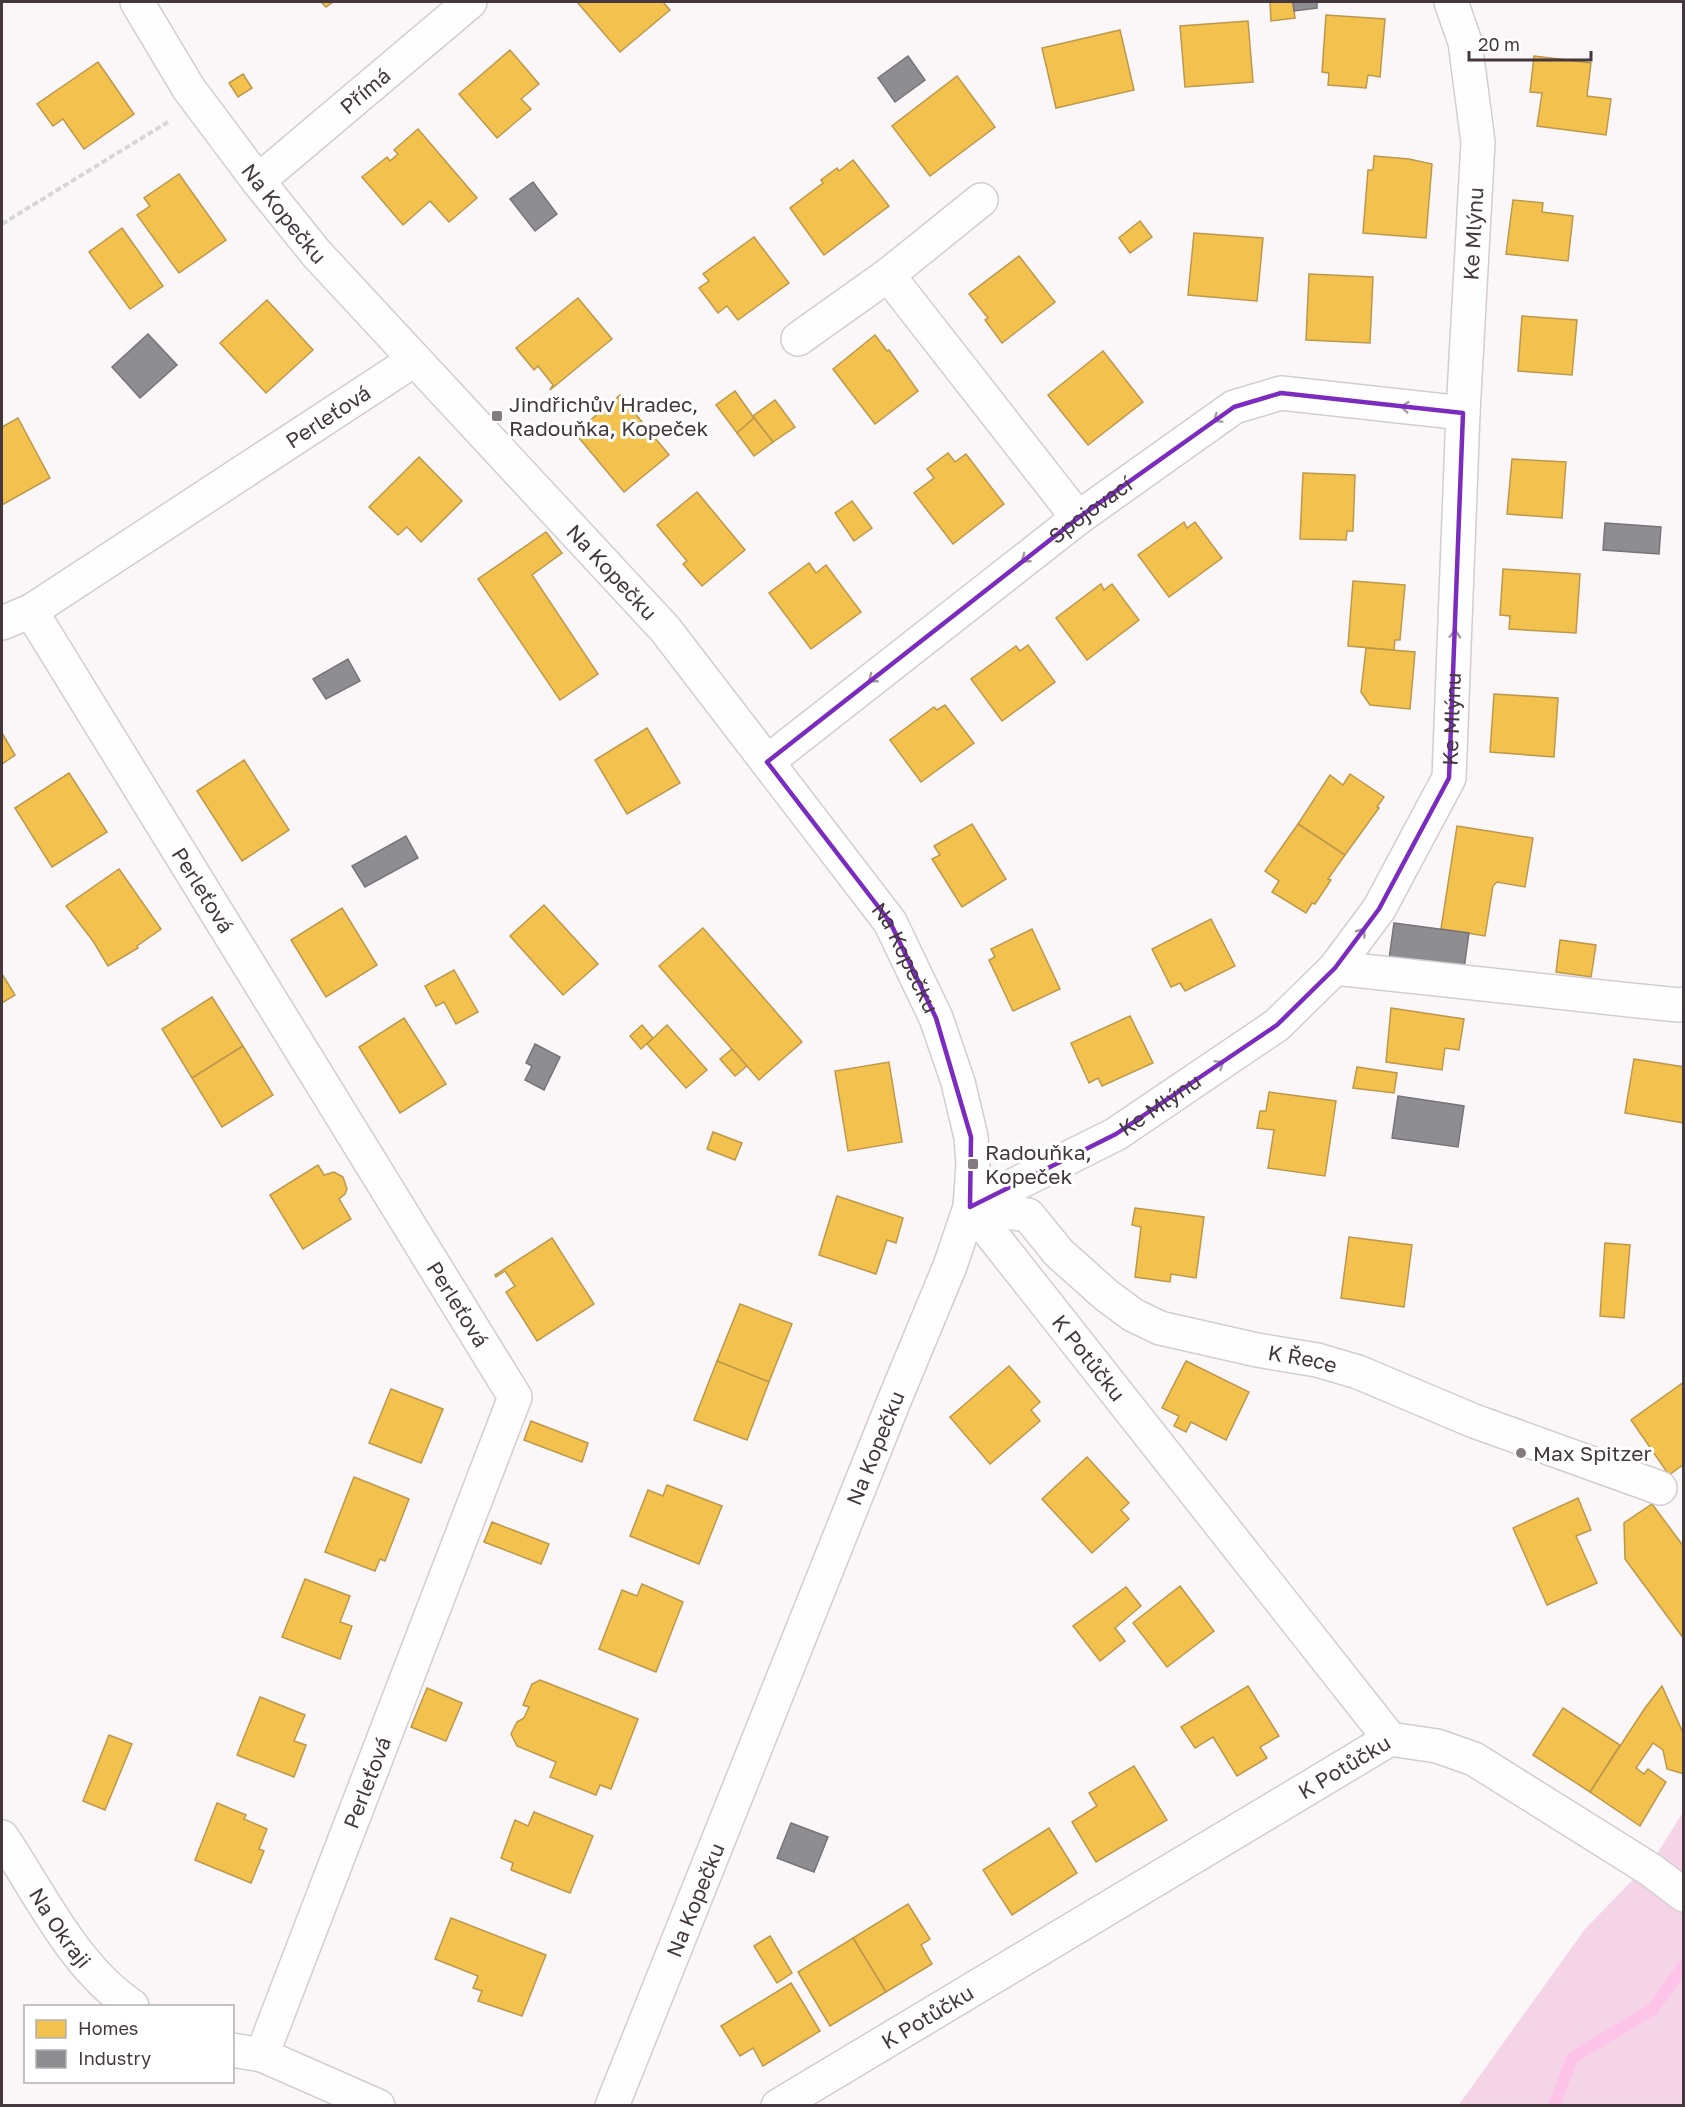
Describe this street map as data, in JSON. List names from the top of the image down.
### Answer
{
  "streets": {
    "street": [
      "Přímá",
      "Na Kopečku",
      "Ke Mlýnu",
      "Perleťová",
      "Spojovací",
      "K Potůčku",
      "K Řece",
      "Na Okraji"
    ]
  },
  "crossings": [
    ["Přímá", "Na Kopečku"],
    ["Na Kopečku", "Ke Mlýnu"],
    ["Na Kopečku", "Perleťová"],
    ["Na Kopečku", "Spojovací"],
    ["Na Kopečku", "K Potůčku"],
    ["Na Kopečku", "K Řece"],
    ["Ke Mlýnu", "Spojovací"],
    ["Ke Mlýnu", "K Potůčku"],
    ["Ke Mlýnu", "K Řece"],
    ["K Potůčku", "K Řece"]
  ],
  "one_way": ["Ke Mlýnu", "Spojovací"],
  "places": {
    "transit": ["Jindřichův Hradec, Radouňka, Kopeček", "Radouňka, Kopeček"],
    "other": ["Max Spitzer"]
  },
  "legend": ["Homes", "Industry"],
  "scale_bar": "20 m"
}
